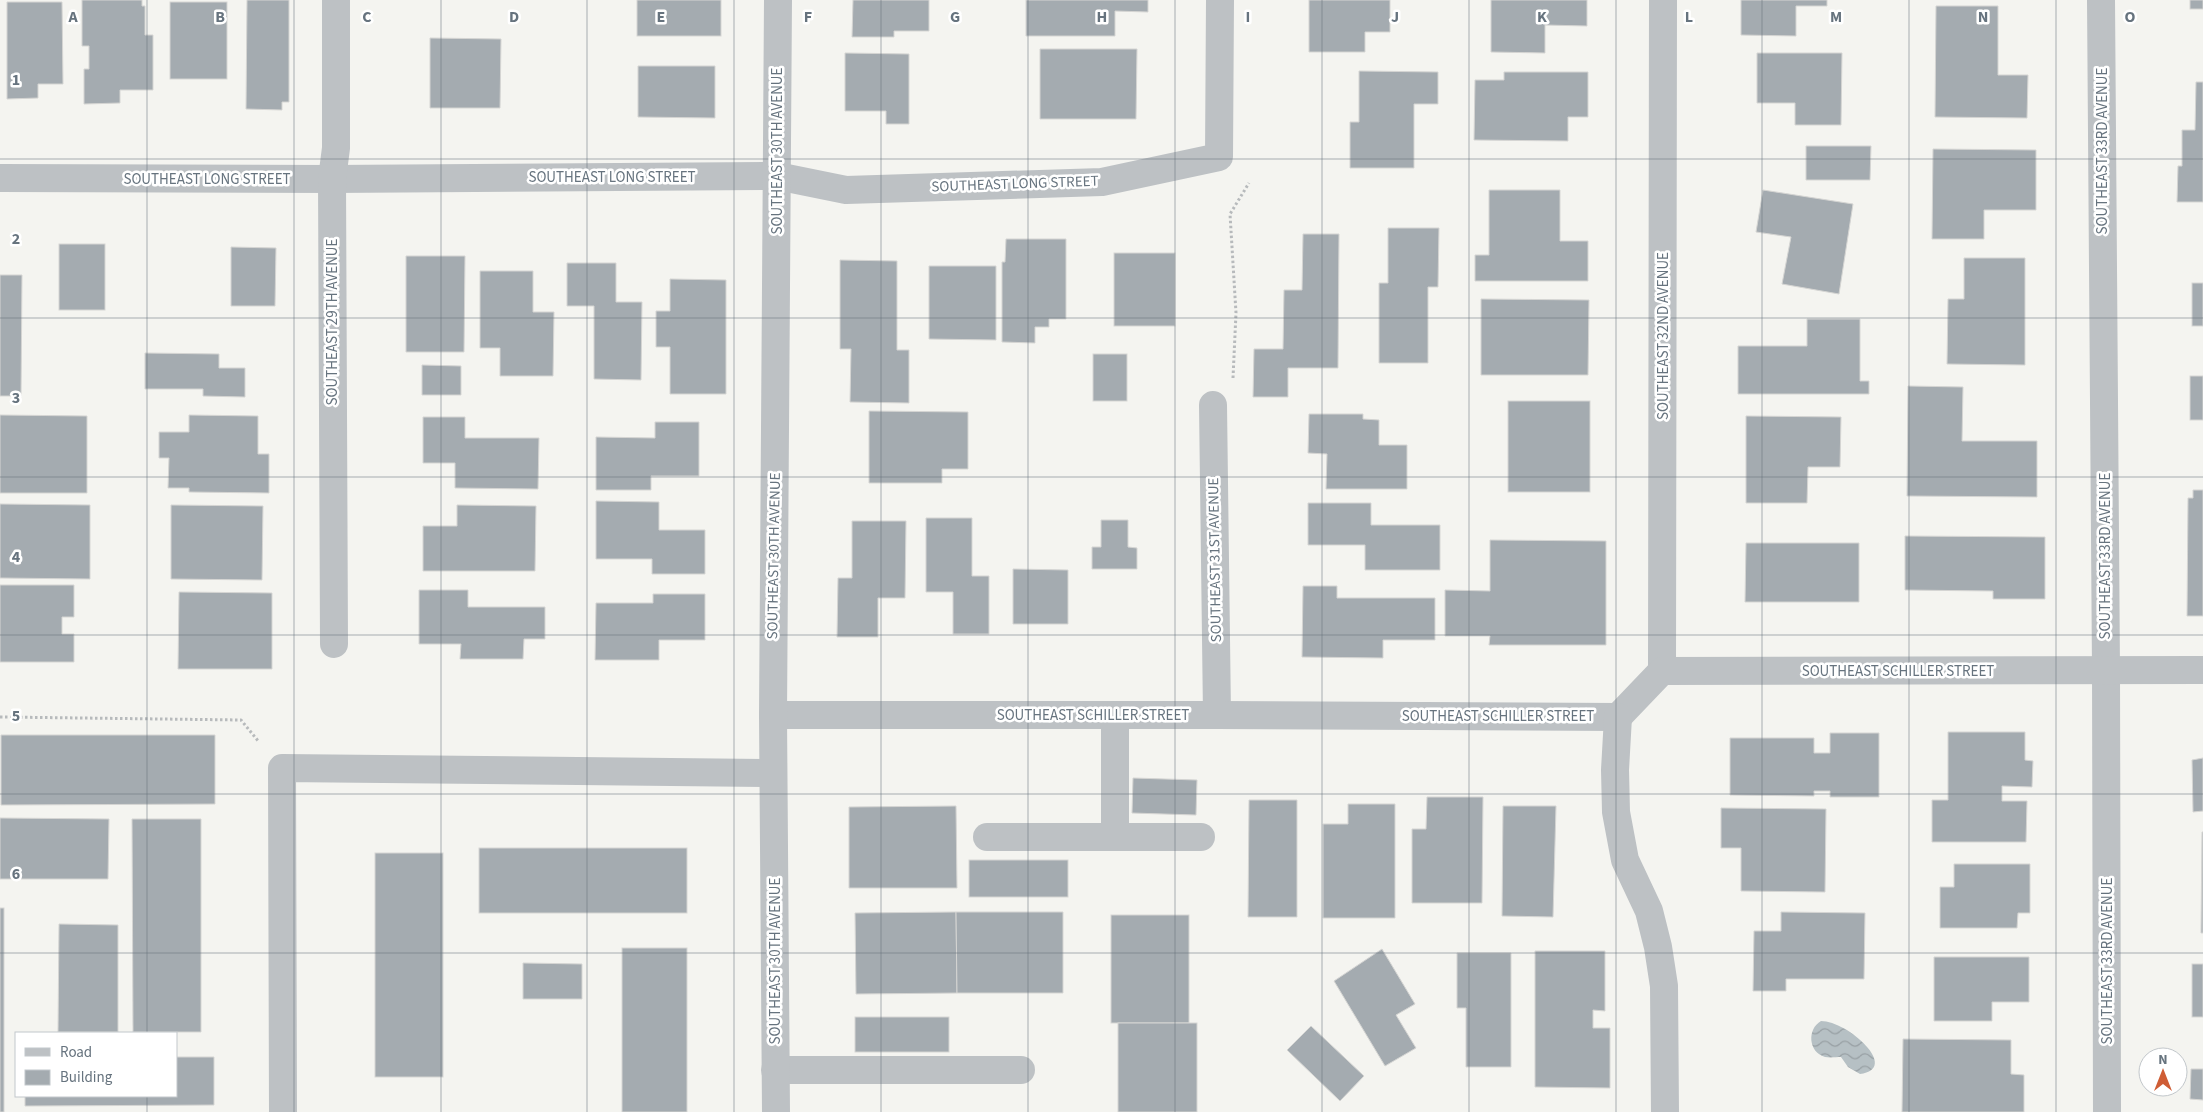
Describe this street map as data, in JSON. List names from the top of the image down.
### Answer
{
  "streets": {
    "street": [
      "SOUTHEAST 30TH AVENUE",
      "SOUTHEAST 33RD AVENUE",
      "SOUTHEAST LONG STREET",
      "SOUTHEAST 29TH AVENUE",
      "SOUTHEAST 32ND AVENUE",
      "SOUTHEAST 31ST AVENUE",
      "SOUTHEAST SCHILLER STREET"
    ]
  },
  "crossings": [
    ["SOUTHEAST 30TH AVENUE", "SOUTHEAST LONG STREET"],
    ["SOUTHEAST 30TH AVENUE", "SOUTHEAST SCHILLER STREET"],
    ["SOUTHEAST 33RD AVENUE", "SOUTHEAST SCHILLER STREET"],
    ["SOUTHEAST LONG STREET", "SOUTHEAST 29TH AVENUE"],
    ["SOUTHEAST 32ND AVENUE", "SOUTHEAST SCHILLER STREET"],
    ["SOUTHEAST 31ST AVENUE", "SOUTHEAST SCHILLER STREET"]
  ],
  "legend": ["Road", "Building"],
  "north": "top",
  "grid": {
    "columns": [
      "A",
      "B",
      "C",
      "D",
      "E",
      "F",
      "G",
      "H",
      "I",
      "J",
      "K",
      "L",
      "M",
      "N",
      "O"
    ],
    "rows": [
      "1",
      "2",
      "3",
      "4",
      "5",
      "6"
    ]
  }
}
